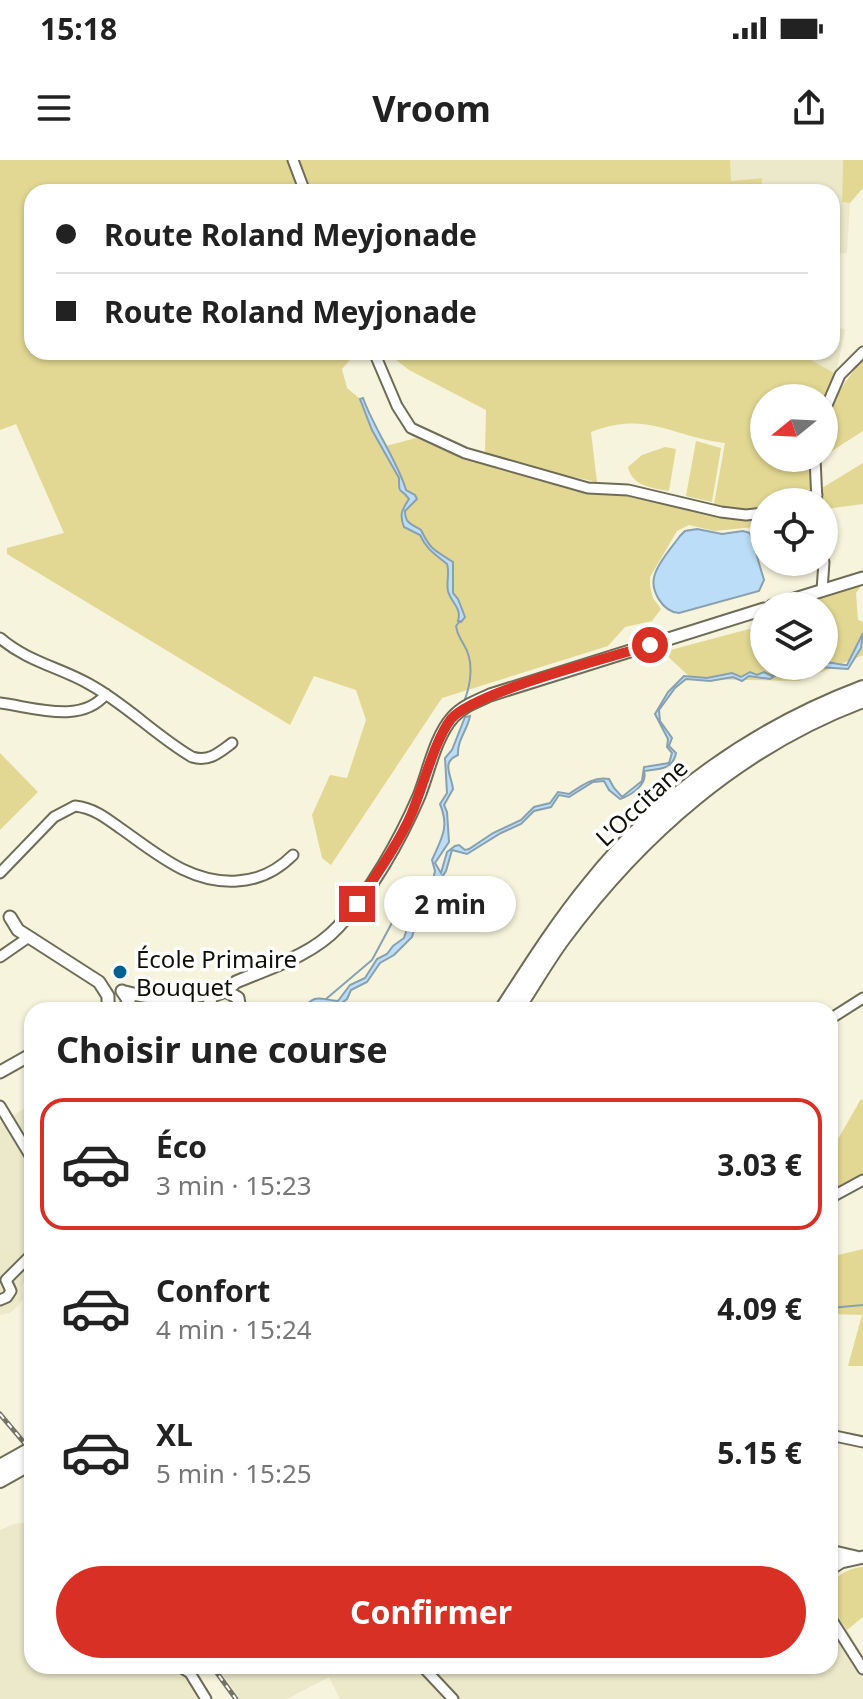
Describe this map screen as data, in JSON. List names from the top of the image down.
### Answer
{
  "streets": {
    "highway": ["L'Occitane"]
  },
  "places": ["École Primaire Bouquet"],
  "north": "left",
  "page": {
    "status": "15:18",
    "header": "Vroom",
    "banner": ["Route Roland Meyjonade", "Route Roland Meyjonade"],
    "bubble": "2 min",
    "heading": "Choisir une course",
    "list": [
      {
        "name": "Éco",
        "note": "3 min · 15:23",
        "value": "3.03 €"
      },
      {
        "name": "Confort",
        "note": "4 min · 15:24",
        "value": "4.09 €"
      },
      {
        "name": "XL",
        "note": "5 min · 15:25",
        "value": "5.15 €"
      }
    ],
    "buttons": "Confirmer"
  }
}
